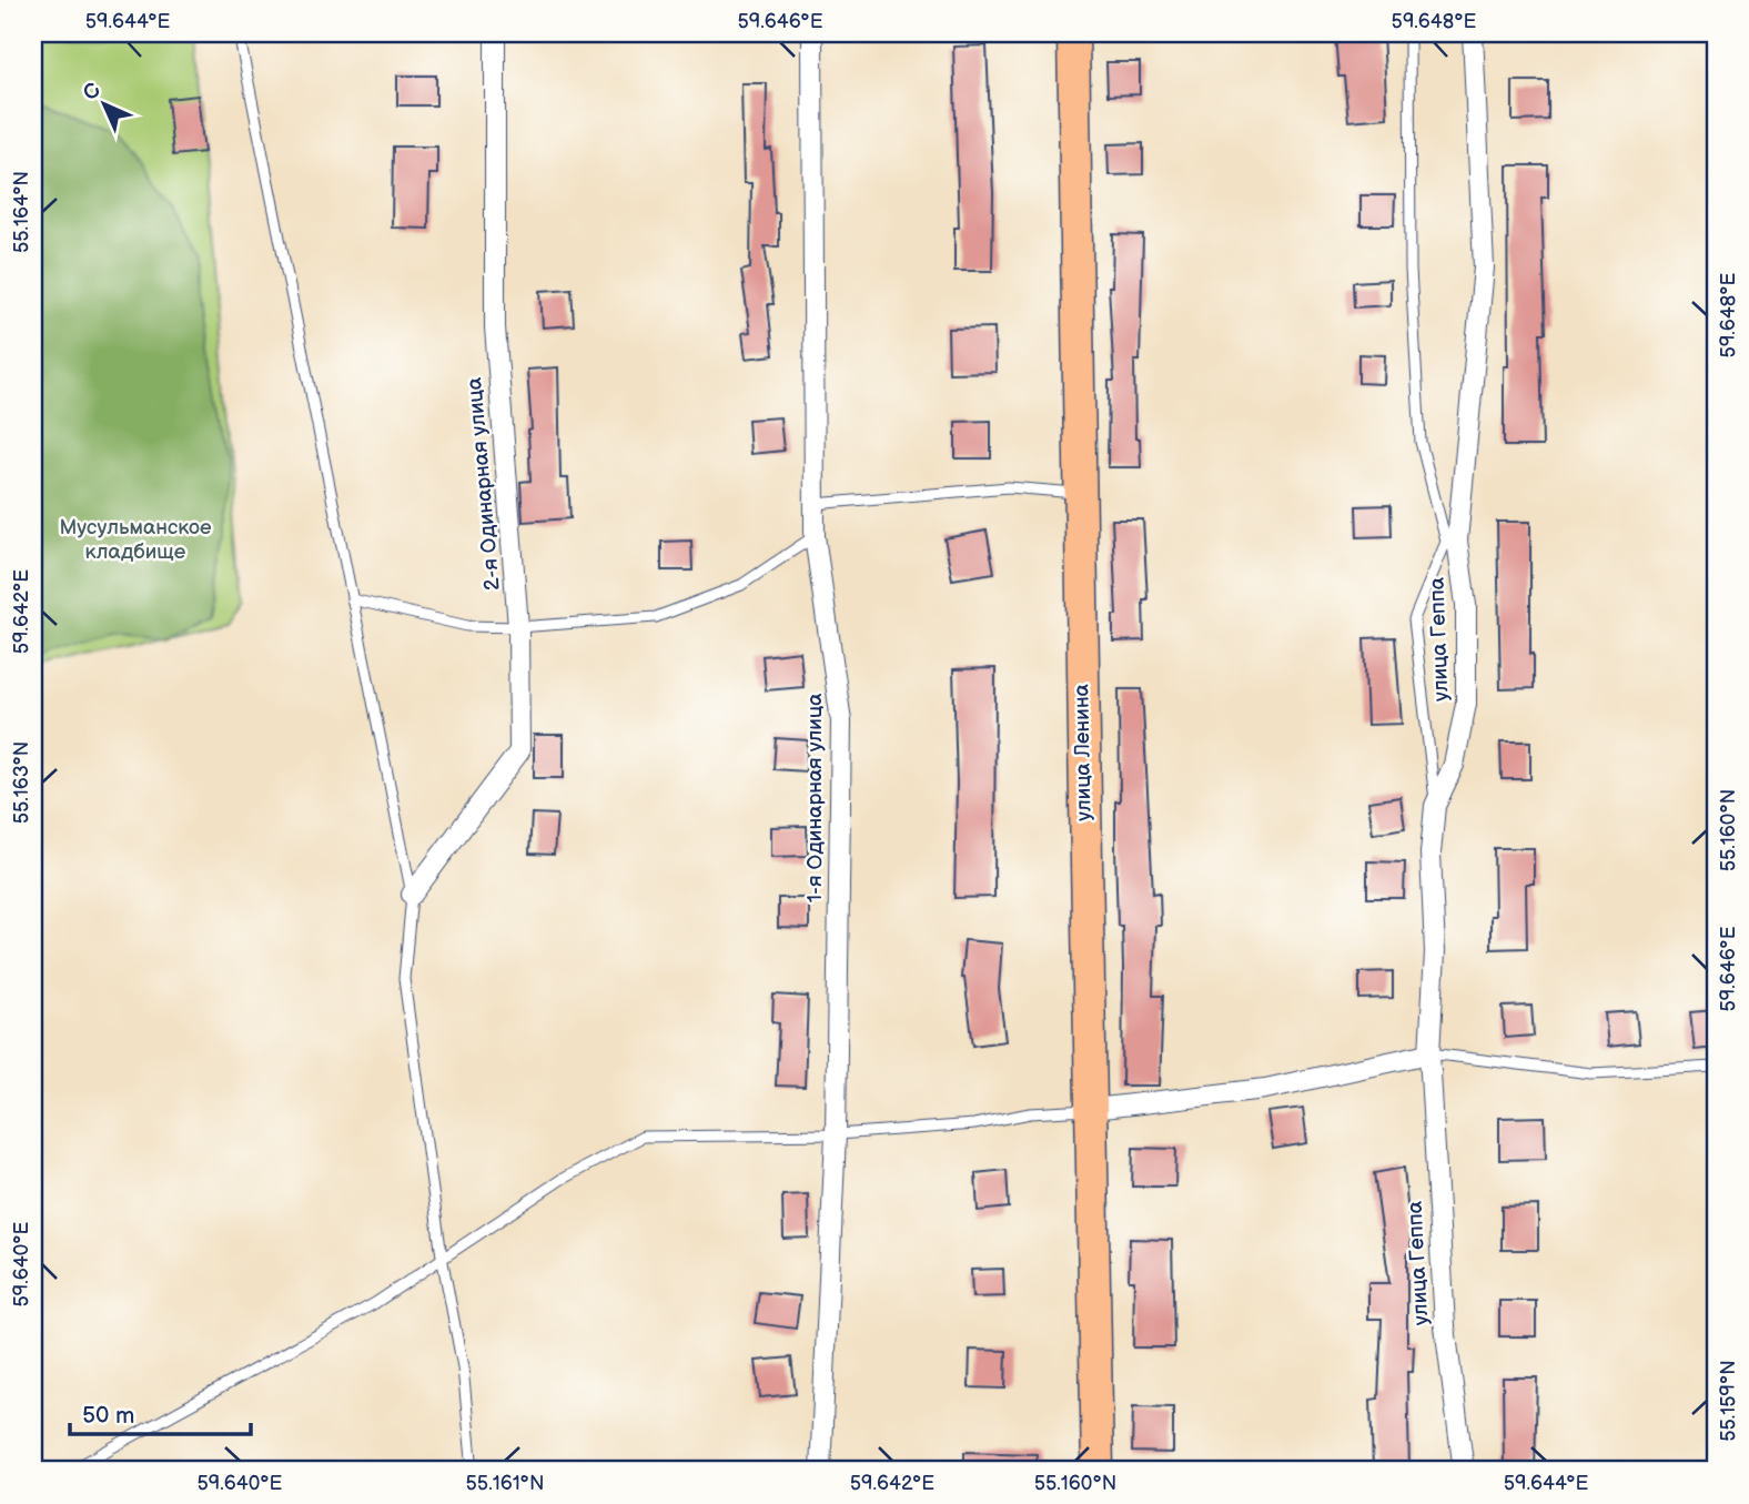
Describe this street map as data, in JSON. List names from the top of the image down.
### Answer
{
  "streets": {
    "main road": ["улица Ленина"],
    "street": ["2-я Одинарная улица", "улица Геппа", "1-я Одинарная улица"]
  },
  "parks": ["Мусульманское кладбище"],
  "scale_bar": "50 m",
  "north": "top left",
  "coordinates": [
    "59.644°E",
    "59.646°E",
    "59.648°E",
    "55.164°N",
    "59.642°E",
    "55.163°N",
    "55.160°N",
    "59.640°E",
    "55.159°N",
    "55.161°N"
  ]
}
